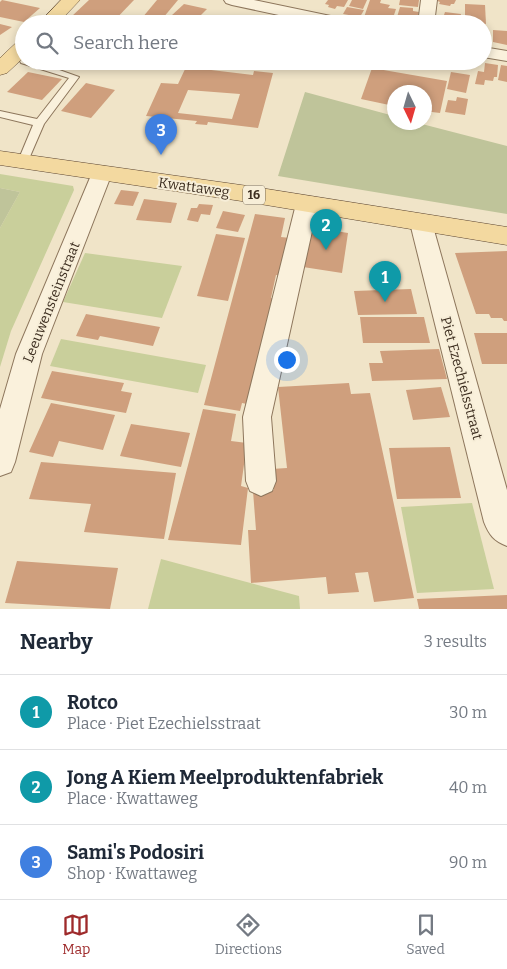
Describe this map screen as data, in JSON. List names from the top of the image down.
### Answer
{
  "streets": {
    "main road": ["Kwattaweg", "16"],
    "street": ["Leeuwensteinstraat", "Piet Ezechielsstraat"]
  },
  "crossings": [
    ["Kwattaweg", "Leeuwensteinstraat"],
    ["Kwattaweg", "Piet Ezechielsstraat"]
  ],
  "north": "bottom",
  "page": {
    "search": "Search here",
    "pins": ["3", "2", "1"],
    "heading": ["Nearby", "3 results"],
    "list": [
      {
        "mark": "1",
        "name": "Rotco",
        "note": "Place · Piet Ezechielsstraat",
        "value": "30 m"
      },
      {
        "mark": "2",
        "name": "Jong A Kiem Meelproduktenfabriek",
        "note": "Place · Kwattaweg",
        "value": "40 m"
      },
      {
        "mark": "3",
        "name": "Sami's Podosiri",
        "note": "Shop · Kwattaweg",
        "value": "90 m"
      }
    ],
    "nav": ["Map", "Directions", "Saved"]
  }
}
